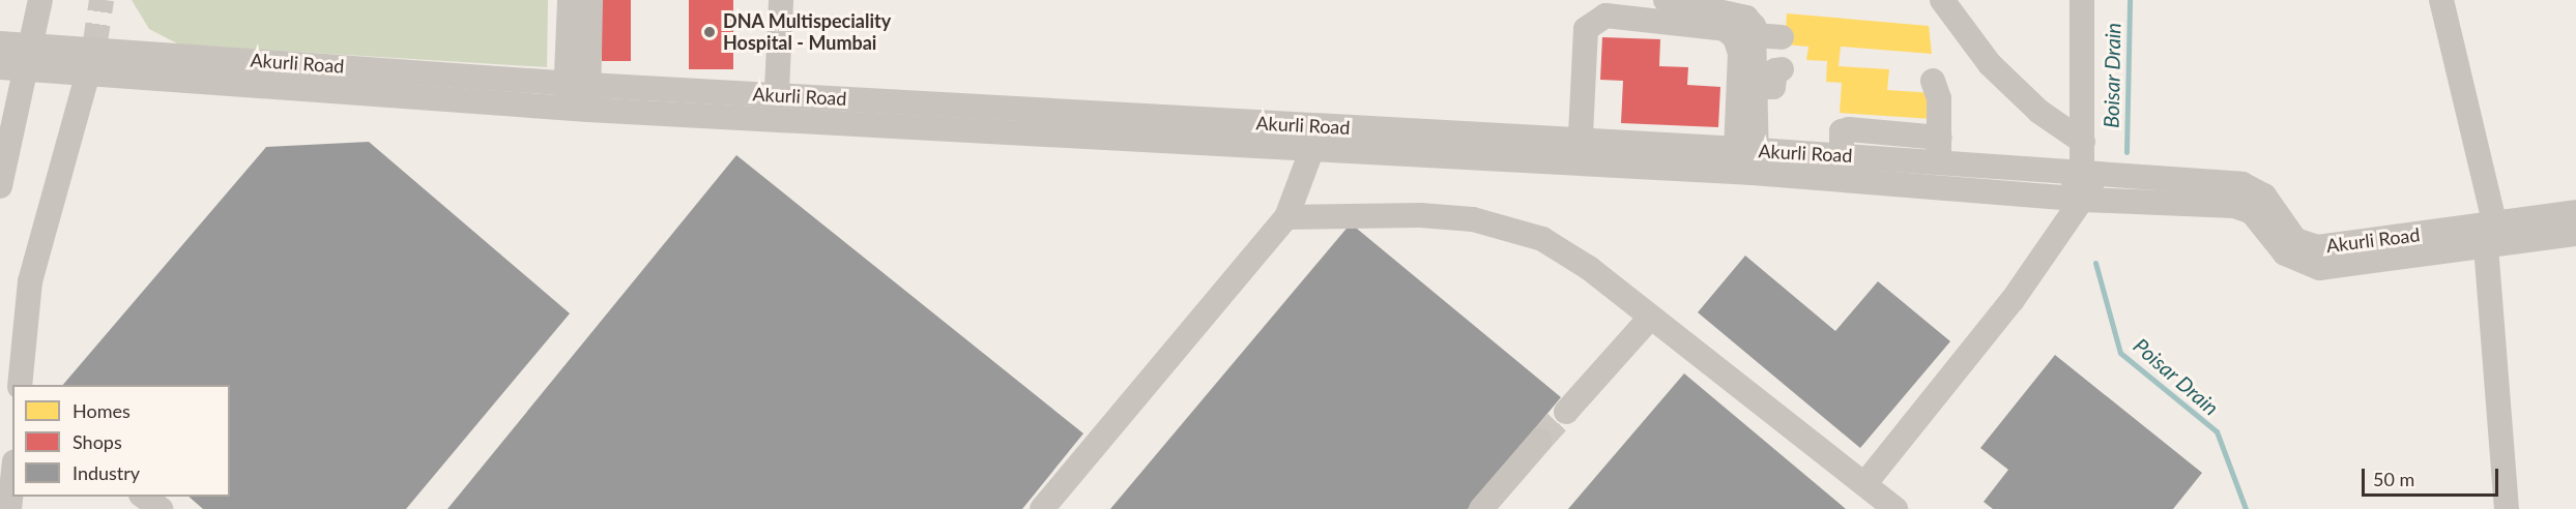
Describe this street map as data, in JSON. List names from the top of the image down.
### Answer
{
  "streets": {
    "street": ["Akurli Road"]
  },
  "water": ["Boisar Drain", "Poisar Drain"],
  "places": ["DNA Multispeciality Hospital - Mumbai"],
  "legend": ["Homes", "Shops", "Industry"],
  "scale_bar": "50 m"
}
